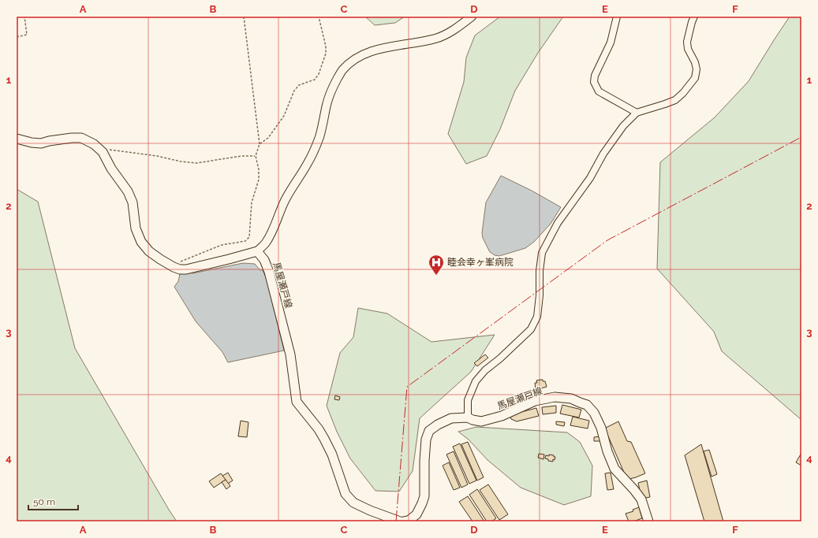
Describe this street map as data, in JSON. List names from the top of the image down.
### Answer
{
  "streets": {
    "main road": ["馬屋瀬戸線"]
  },
  "places": {
    "hospital": ["睦会幸ヶ峯病院"]
  },
  "scale_bar": "50 m",
  "grid": {
    "columns": [
      "A",
      "B",
      "C",
      "D",
      "E",
      "F"
    ],
    "rows": [
      "1",
      "2",
      "3",
      "4"
    ]
  }
}
